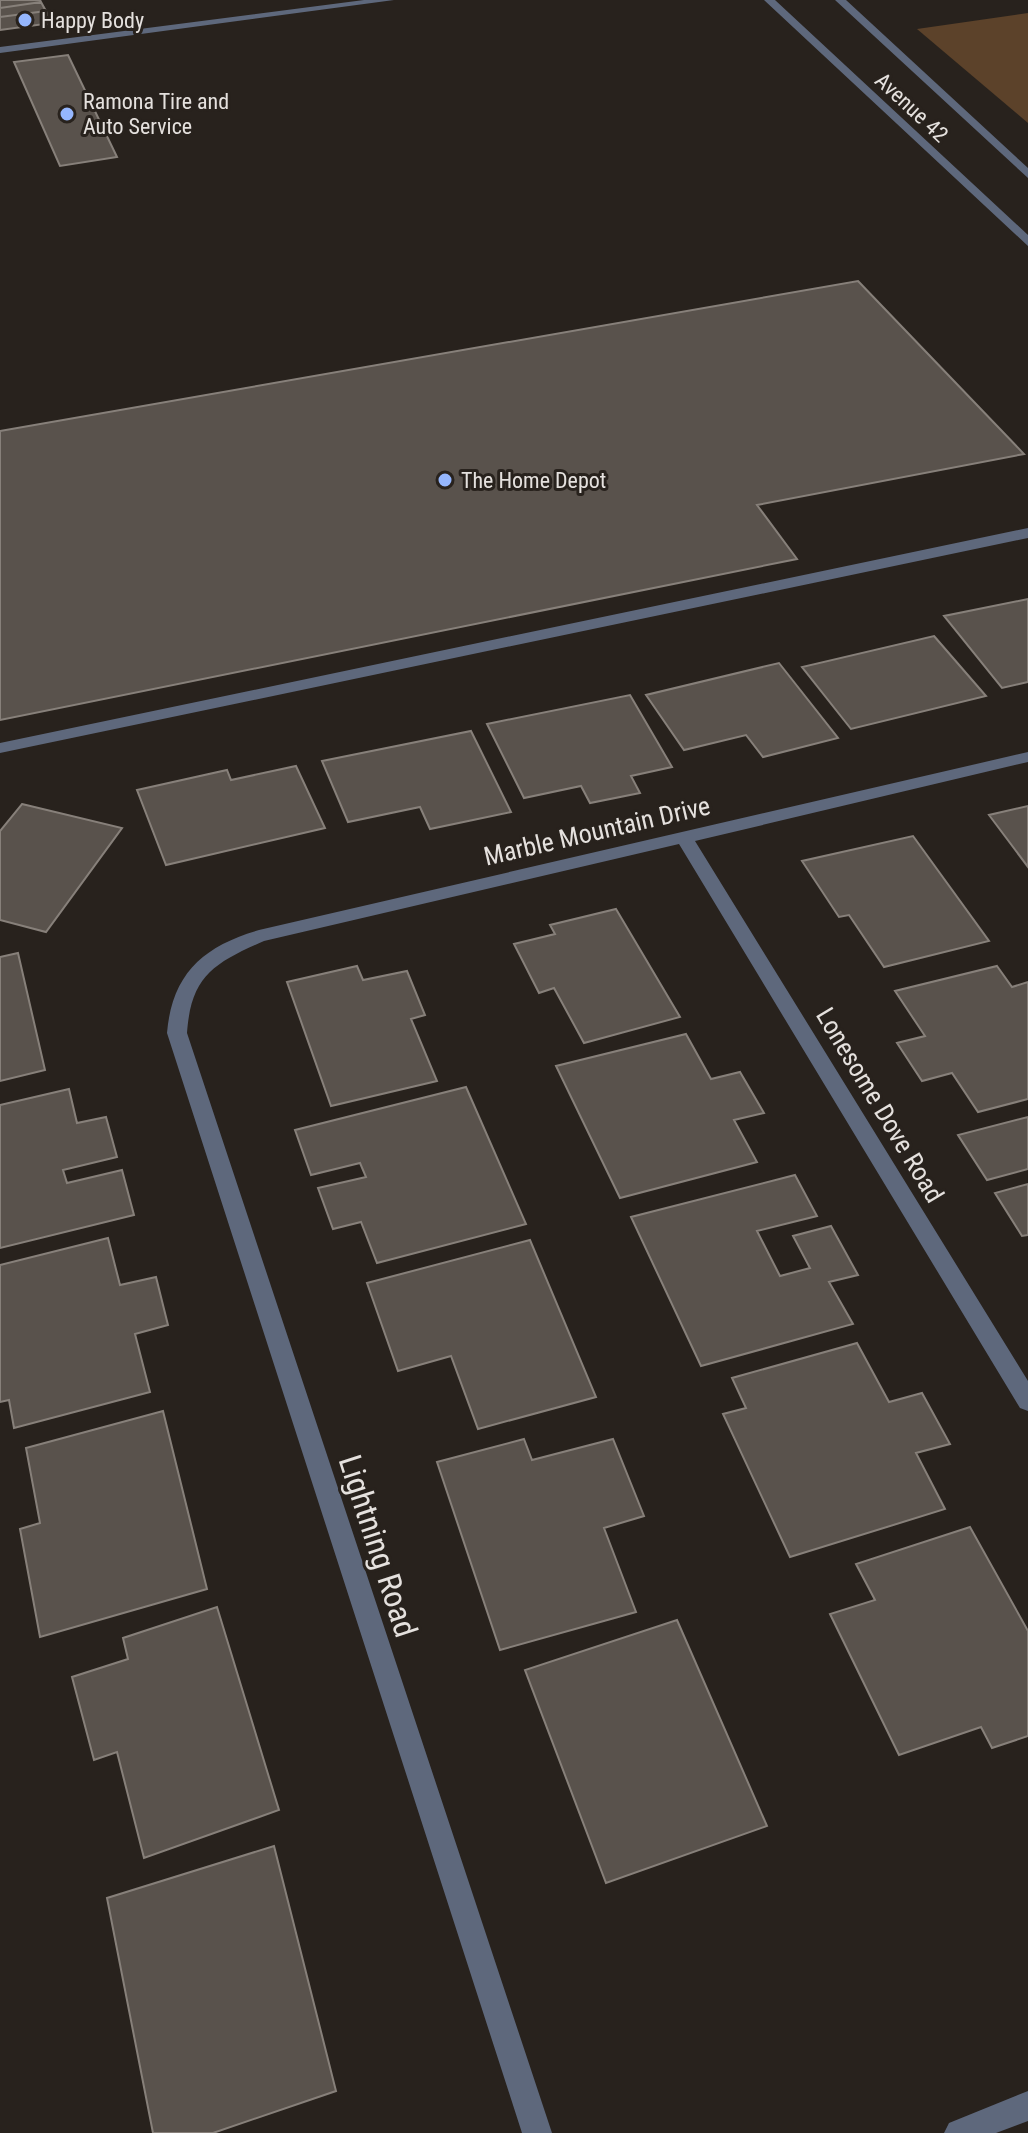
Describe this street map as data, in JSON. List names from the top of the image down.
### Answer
{
  "streets": {
    "street": [
      "Avenue 42",
      "Marble Mountain Drive",
      "Lonesome Dove Road",
      "Lightning Road"
    ]
  },
  "crossings": [
    ["Marble Mountain Drive", "Lonesome Dove Road"],
    ["Marble Mountain Drive", "Lightning Road"]
  ],
  "places": ["Happy Body", "Ramona Tire and Auto Service", "The Home Depot"]
}
